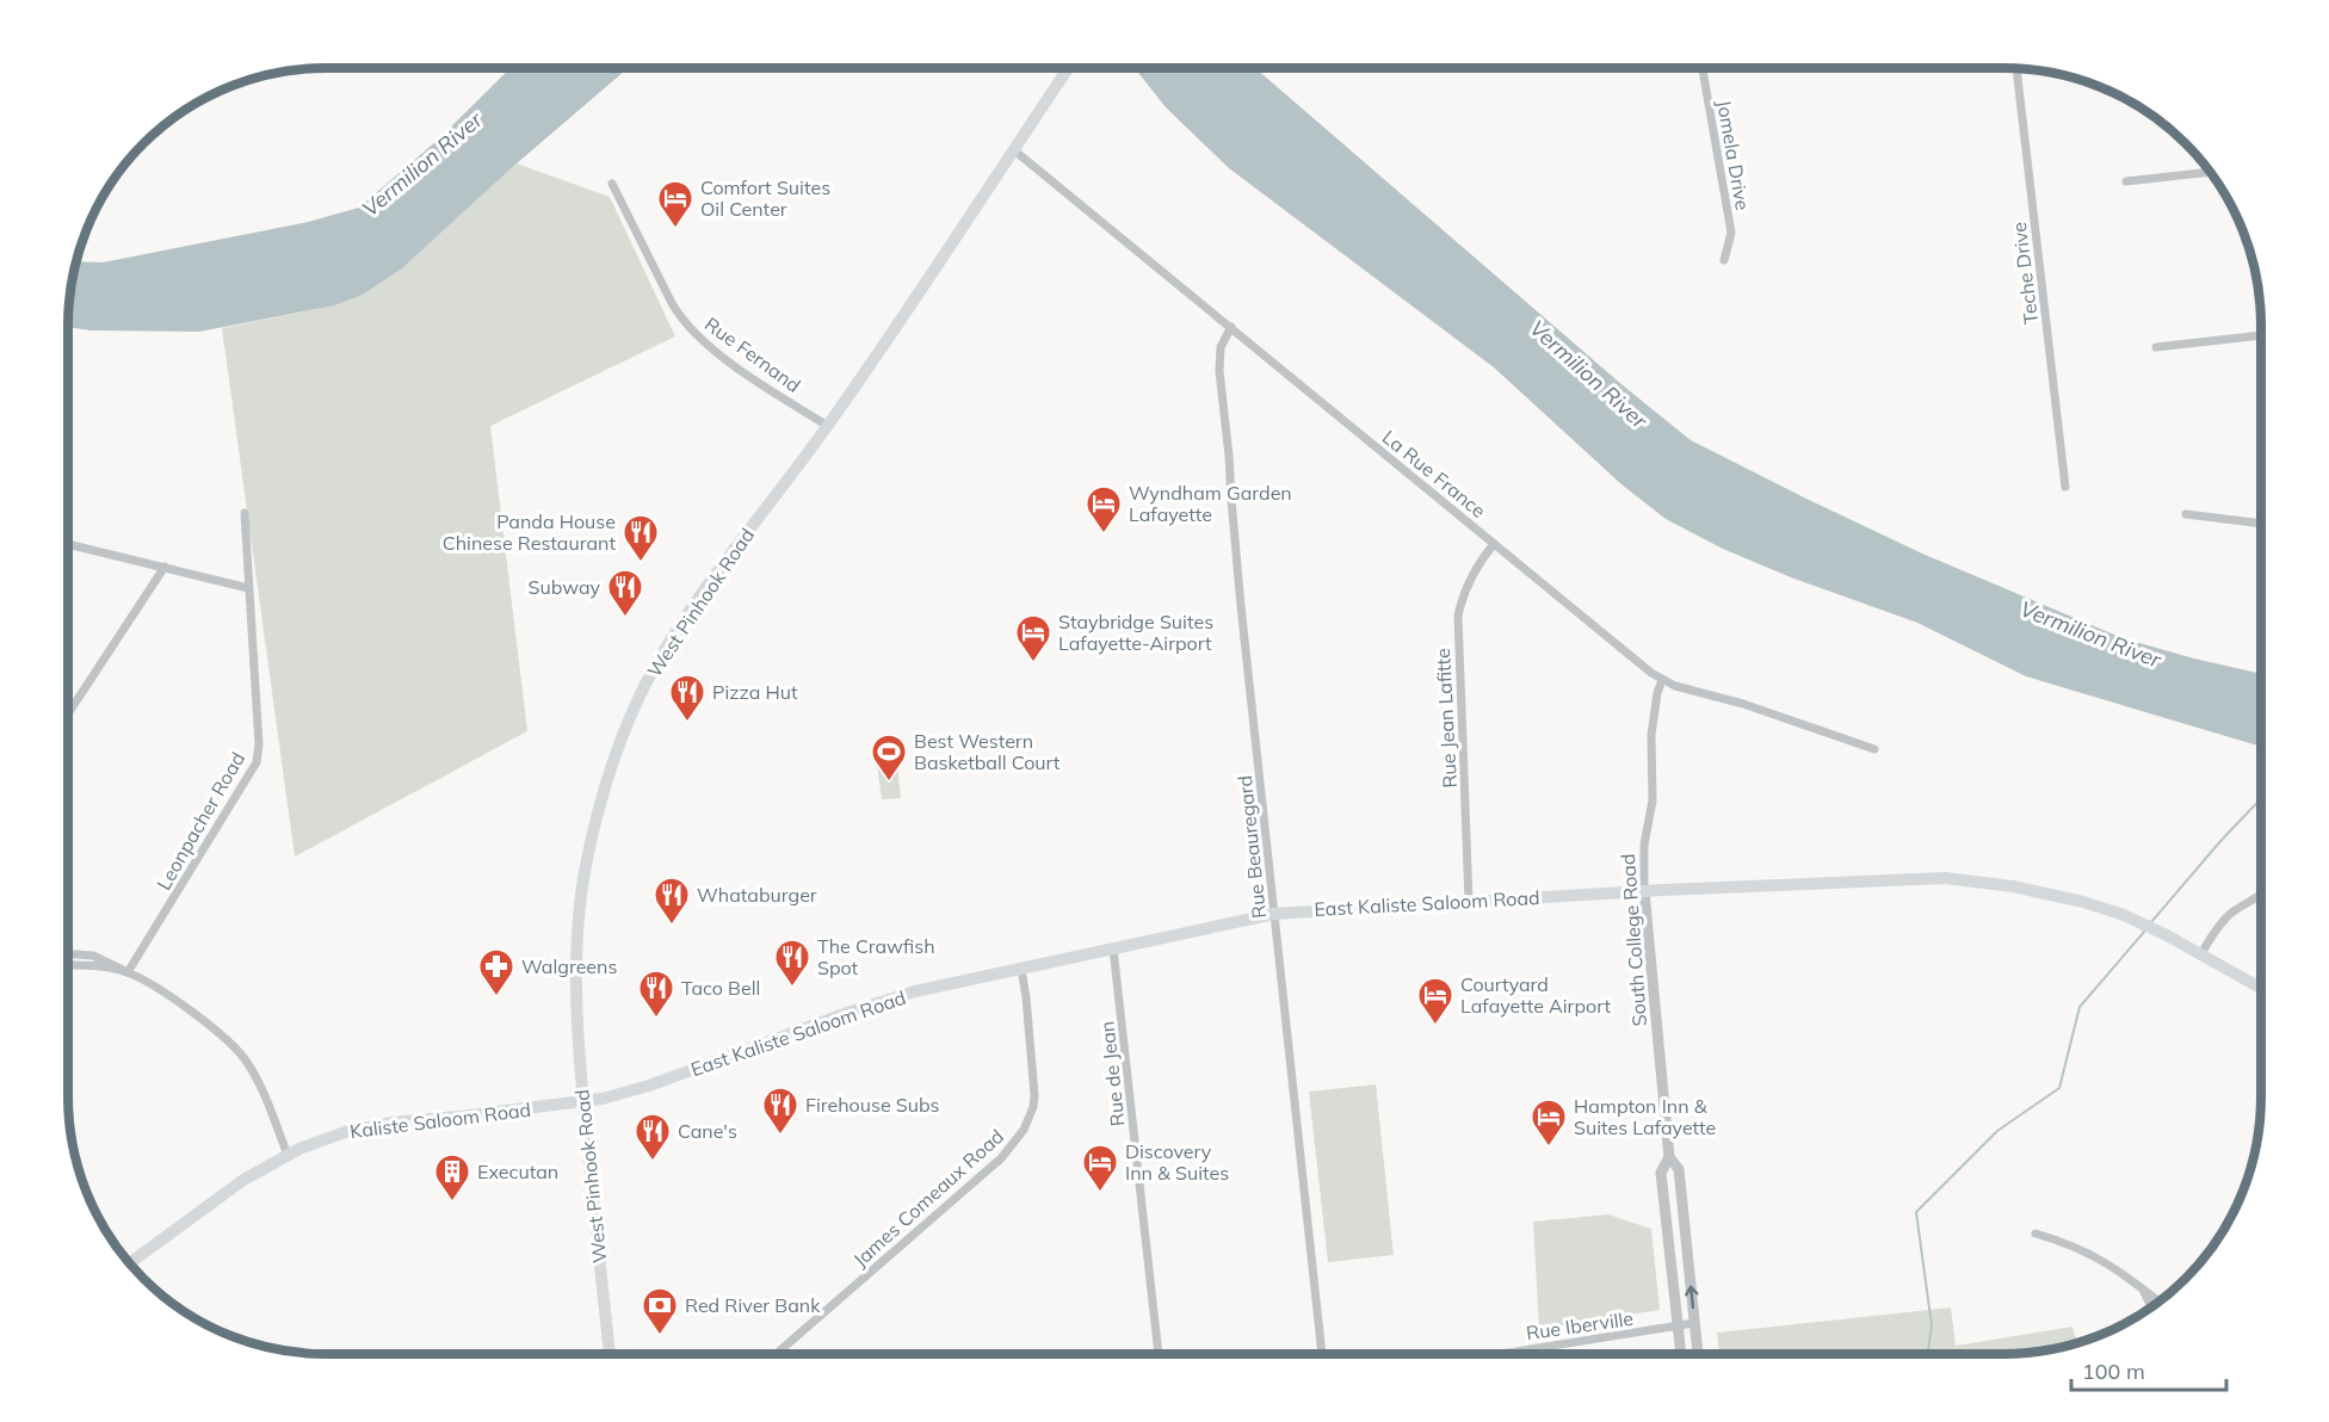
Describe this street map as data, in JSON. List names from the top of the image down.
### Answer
{
  "streets": {
    "main road": ["West Pinhook Road", "East Kaliste Saloom Road", "Kaliste Saloom Road"],
    "street": [
      "Jomela Drive",
      "Teche Drive",
      "Rue Fernand",
      "La Rue France",
      "Rue Jean Lafitte",
      "Leonpacher Road",
      "Rue Beauregard",
      "South College Road",
      "Rue de Jean",
      "James Comeaux Road",
      "Rue Iberville"
    ]
  },
  "crossings": [
    ["Rue Fernand", "West Pinhook Road"],
    ["La Rue France", "West Pinhook Road"],
    ["La Rue France", "Rue Jean Lafitte"],
    ["La Rue France", "Rue Beauregard"],
    ["La Rue France", "South College Road"],
    ["West Pinhook Road", "East Kaliste Saloom Road"],
    ["West Pinhook Road", "Kaliste Saloom Road"],
    ["Rue Jean Lafitte", "East Kaliste Saloom Road"],
    ["Rue Beauregard", "East Kaliste Saloom Road"],
    ["East Kaliste Saloom Road", "South College Road"],
    ["East Kaliste Saloom Road", "Rue de Jean"],
    ["East Kaliste Saloom Road", "Kaliste Saloom Road"],
    ["East Kaliste Saloom Road", "James Comeaux Road"],
    ["South College Road", "Rue Iberville"]
  ],
  "water": ["Vermilion River"],
  "places": {
    "hotel": [
      "Comfort Suites Oil Center",
      "Wyndham Garden Lafayette",
      "Staybridge Suites Lafayette-Airport",
      "Courtyard Lafayette Airport",
      "Hampton Inn & Suites Lafayette",
      "Discovery Inn & Suites"
    ],
    "restaurant": [
      "Panda House Chinese Restaurant",
      "Subway",
      "Pizza Hut",
      "Whataburger",
      "The Crawfish Spot",
      "Taco Bell",
      "Firehouse Subs",
      "Cane's"
    ],
    "sports": ["Best Western Basketball Court"],
    "pharmacy": ["Walgreens"],
    "building": ["Executan"],
    "bank": ["Red River Bank"]
  },
  "scale_bar": "100 m"
}
